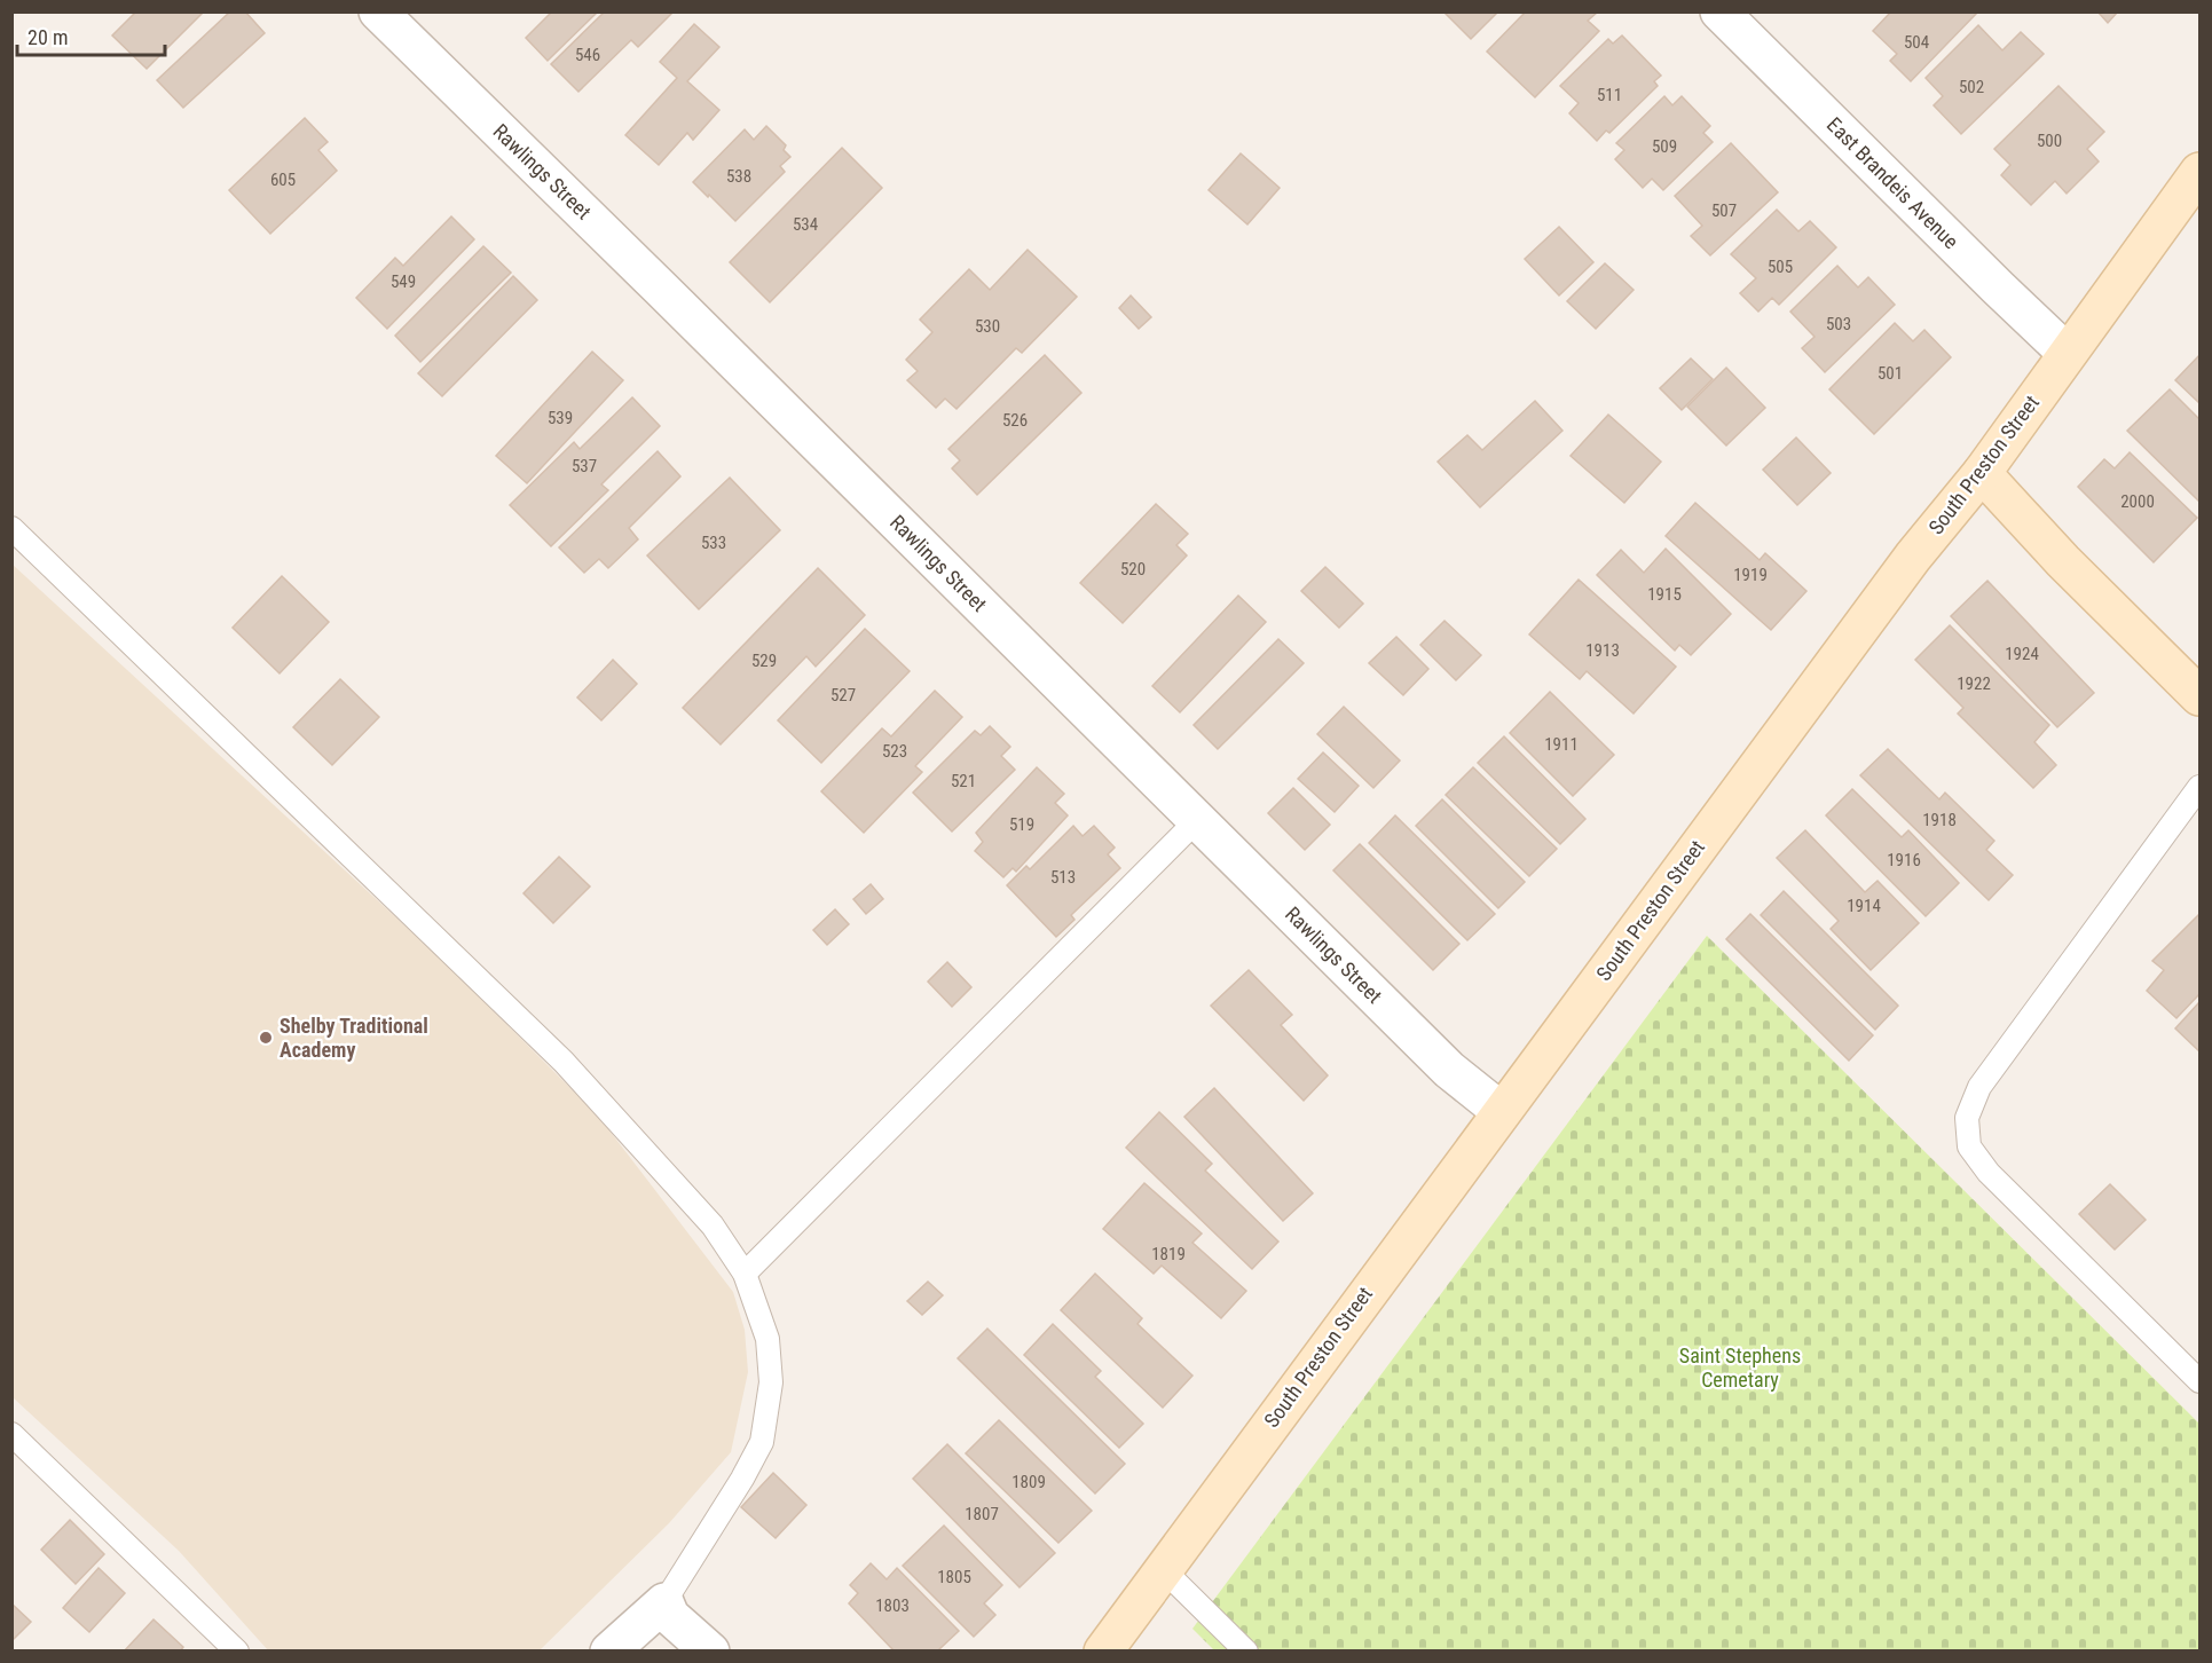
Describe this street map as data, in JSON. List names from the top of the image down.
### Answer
{
  "streets": {
    "main road": ["South Preston Street"],
    "street": ["Rawlings Street", "East Brandeis Avenue"]
  },
  "crossings": [
    ["Rawlings Street", "South Preston Street"],
    ["East Brandeis Avenue", "South Preston Street"]
  ],
  "parks": ["Saint Stephens Cemetary"],
  "places": ["Shelby Traditional Academy"],
  "house_numbers": [
    "504",
    "546",
    "502",
    "511",
    "500",
    "509",
    "538",
    "605",
    "507",
    "534",
    "505",
    "549",
    "503",
    "530",
    "501",
    "539",
    "526",
    "537",
    "2000",
    "533",
    "520",
    "1919",
    "1915",
    "1913",
    "1924",
    "529",
    "1922",
    "527",
    "1911",
    "523",
    "521",
    "1918",
    "519",
    "1916",
    "513",
    "1914",
    "1819",
    "1809",
    "1807",
    "1805",
    "1803"
  ],
  "scale_bar": "20 m"
}
